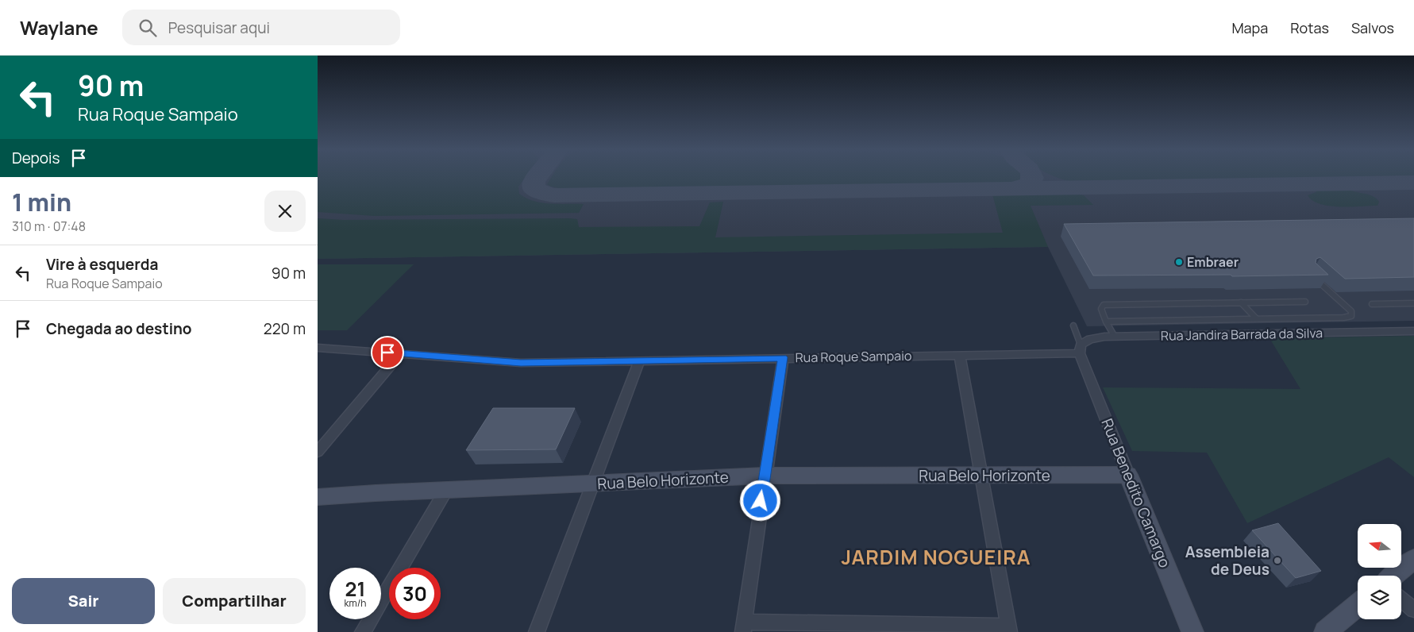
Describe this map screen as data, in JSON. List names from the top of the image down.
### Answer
{
  "streets": {
    "street": [
      "Rua Jandira Barrada da Silva",
      "Rua Roque Sampaio",
      "Rua Belo Horizonte",
      "Rua Benedito Camargo"
    ]
  },
  "crossings": [
    ["Rua Jandira Barrada da Silva", "Rua Roque Sampaio"],
    ["Rua Jandira Barrada da Silva", "Rua Benedito Camargo"],
    ["Rua Roque Sampaio", "Rua Benedito Camargo"],
    ["Rua Belo Horizonte", "Rua Benedito Camargo"]
  ],
  "districts": ["JARDIM NOGUEIRA"],
  "places": ["Embraer", "Assembleia de Deus"],
  "north": "left",
  "page": {
    "header": "Waylane",
    "search": "Pesquisar aqui",
    "nav": ["Mapa", "Rotas", "Salvos"],
    "turn": ["90 m", "Rua Roque Sampaio"],
    "then": "Depois",
    "heading": ["1 min", "310 m · 07:48"],
    "list": [
      {
        "name": "Vire à esquerda",
        "note": "Rua Roque Sampaio",
        "value": "90 m"
      },
      {
        "name": "Chegada ao destino",
        "value": "220 m"
      }
    ],
    "speed": "21 km/h",
    "limit": "30",
    "buttons": ["Sair", "Compartilhar"]
  }
}
